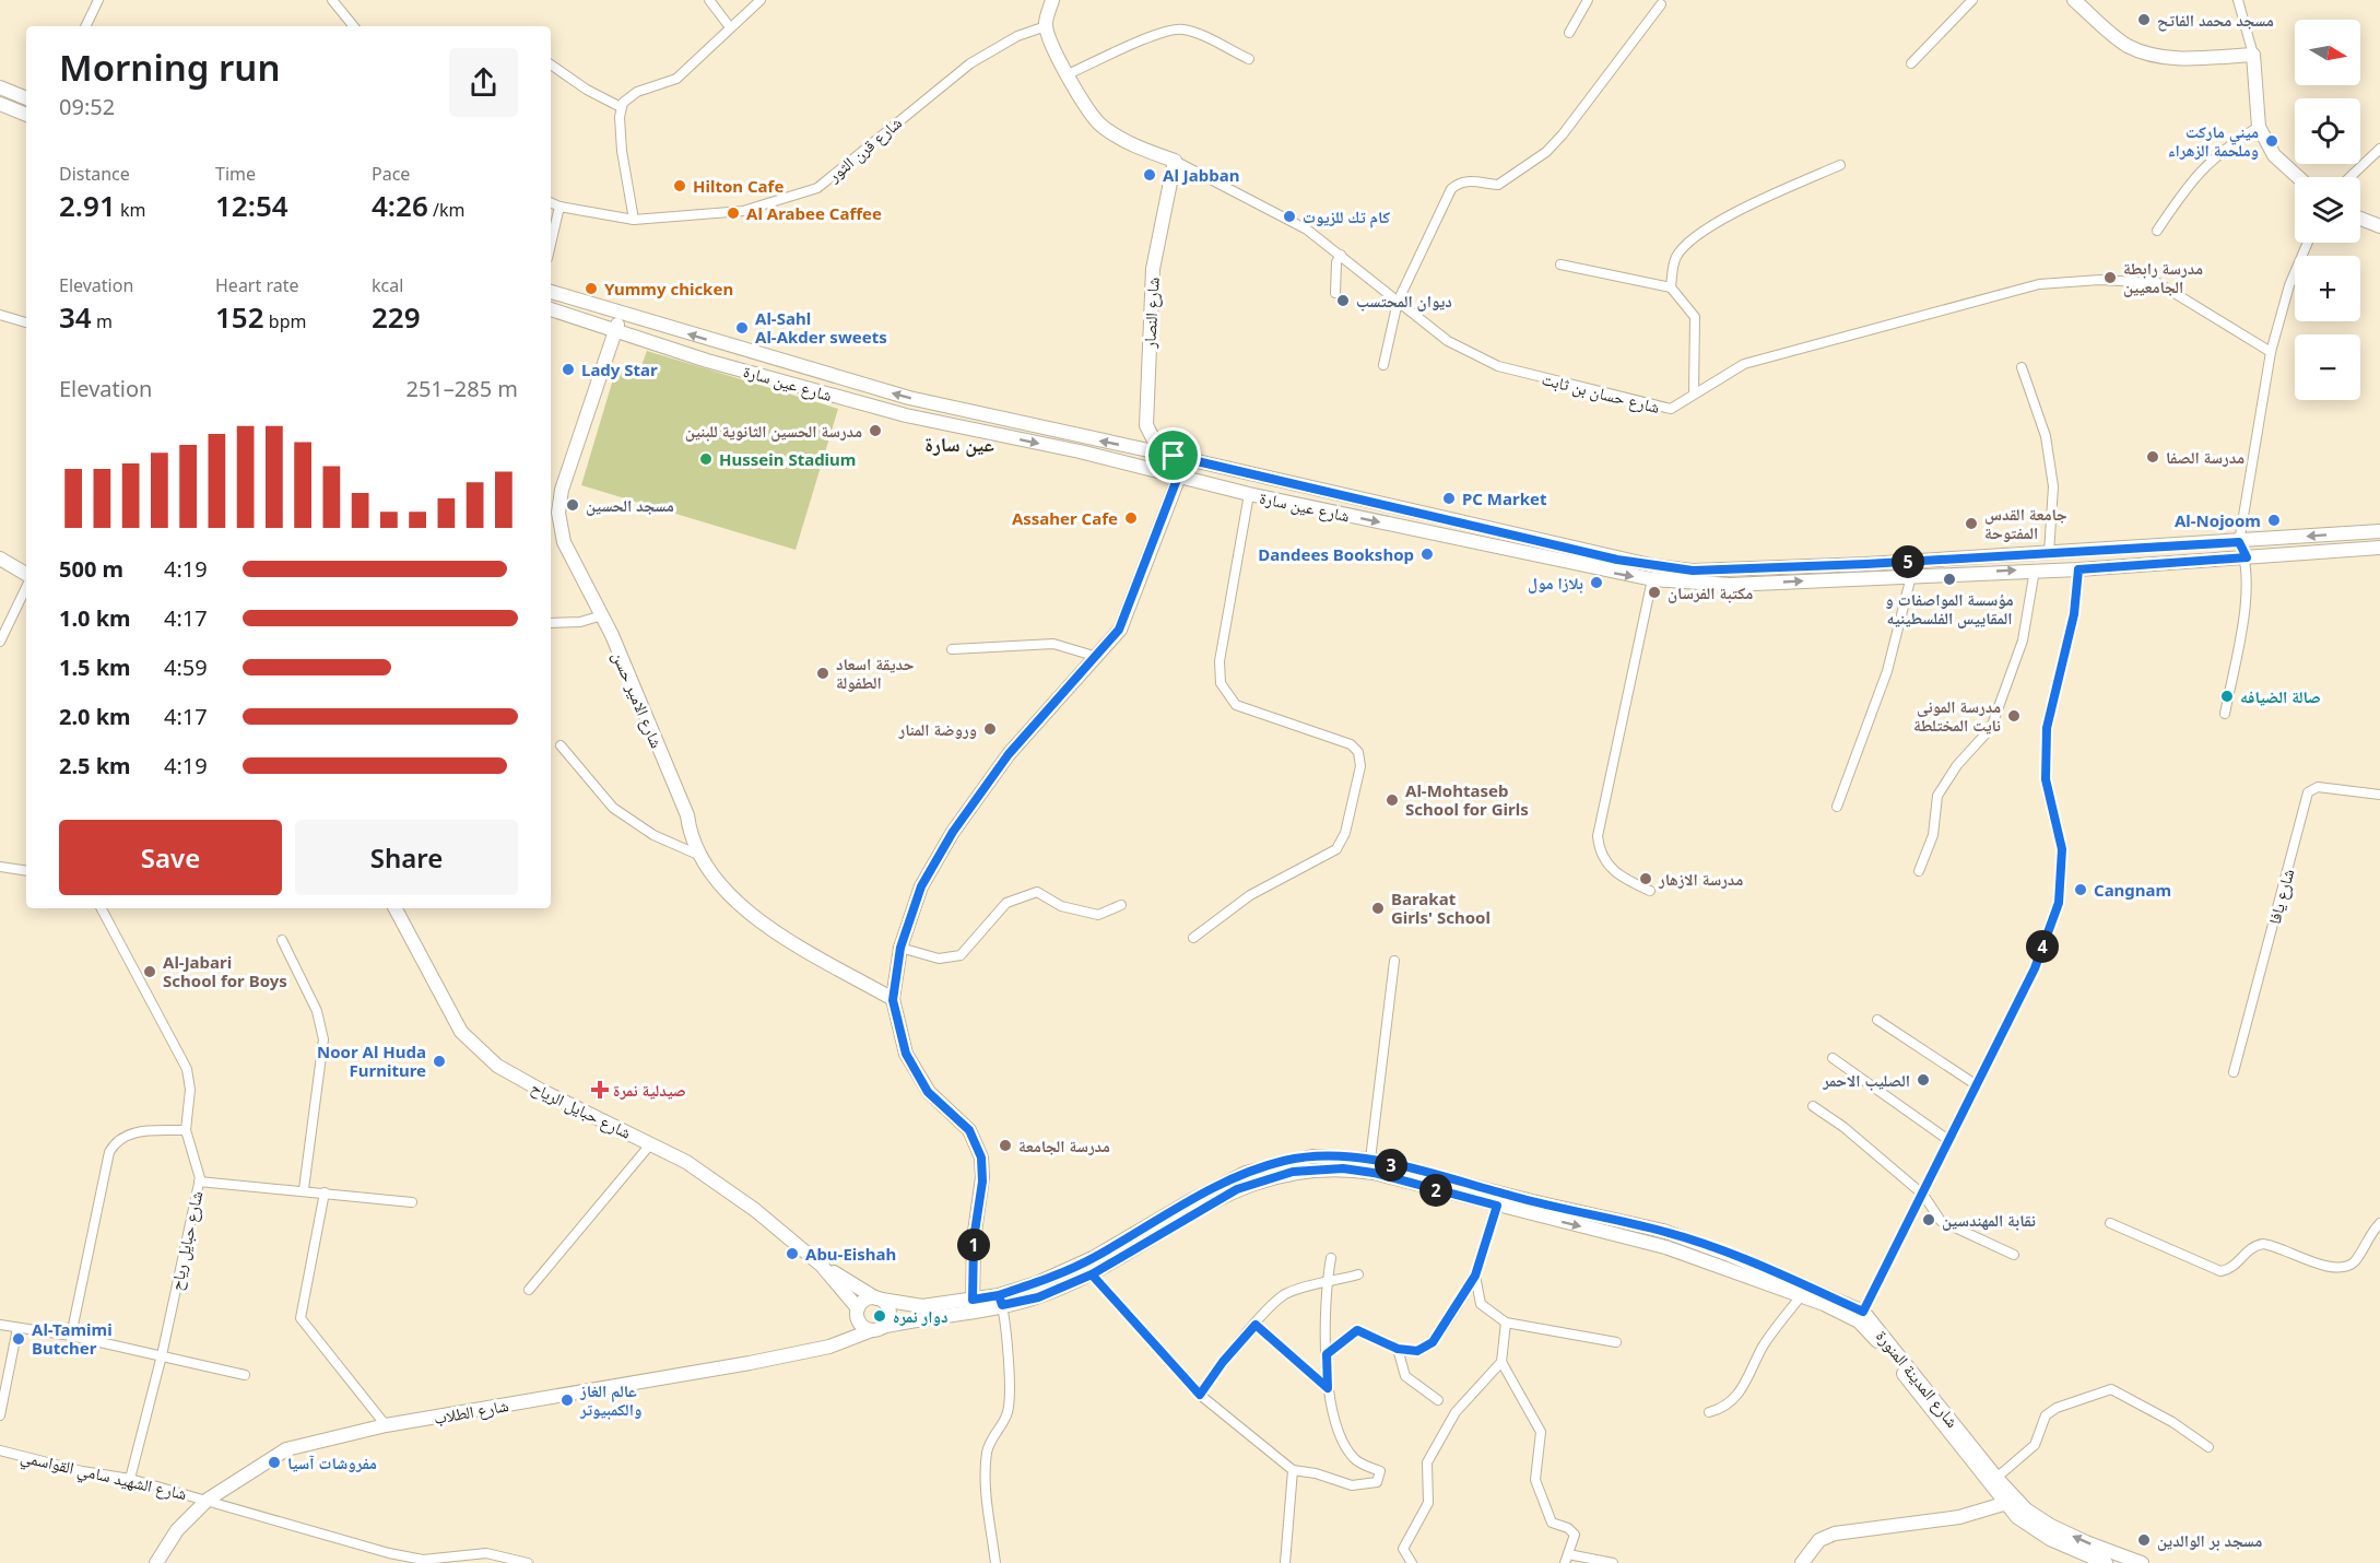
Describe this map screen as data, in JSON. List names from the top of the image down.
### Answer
{
  "streets": {
    "street": [
      "شارع قرن الثور",
      "شارع النصار",
      "شارع عين سارة",
      "شارع حسان بن ثابت",
      "شارع الامير حسن",
      "شارع يافا",
      "شارع حبايل الرياح",
      "شارع حبايل رياح",
      "شارع المدينة المنورة",
      "شارع الطلاب",
      "شارع الشهيد سامي القواسمي"
    ]
  },
  "crossings": [
    ["شارع قرن الثور", "شارع حسان بن ثابت"],
    ["شارع النصار", "شارع عين سارة"],
    ["شارع النصار", "شارع حسان بن ثابت"],
    ["شارع عين سارة", "شارع الامير حسن"],
    ["شارع حبايل رياح", "شارع الشهيد سامي القواسمي"],
    ["شارع المدينة المنورة", "شارع الطلاب"],
    ["شارع الطلاب", "شارع الشهيد سامي القواسمي"]
  ],
  "districts": ["عين سارة"],
  "places": {
    "other": [
      "مسجد محمد الفاتح",
      "ميني ماركت وملحمة الزهراء",
      "Al Jabban",
      "Hilton Cafe",
      "Al Arabee Caffee",
      "كام تك للزيوت",
      "مدرسة رابطة الجامعيين",
      "Yummy chicken",
      "ديوان المحتسب",
      "Al-Sahl Al-Akder sweets",
      "Lady Star",
      "مدرسة الحسين الثانوية للبنين",
      "مدرسة الصفا",
      "Hussein Stadium",
      "PC Market",
      "مسجد الحسين",
      "Assaher Cafe",
      "Al-Nojoom",
      "جامعة القدس المفتوحة",
      "Dandees Bookshop",
      "مؤسسة المواصفات و المقاييس الفلسطينيه",
      "بلازا مول",
      "مكتبة الفرسان",
      "حديقة اسعاد الطفولة",
      "صالة الضيافه",
      "مدرسة الموني نايت المختلطة",
      "وروضة المنار",
      "Al-Mohtaseb School for Girls",
      "مدرسة الازهار",
      "Cangnam",
      "Barakat Girls' School",
      "Al-Jabari School for Boys",
      "Noor Al Huda Furniture",
      "الصليب الاحمر",
      "مدرسة الجامعة",
      "نقابة المهندسين",
      "Abu-Eishah",
      "دوار نمره",
      "Al-Tamimi Butcher",
      "عالم الغاز والكمبيوتر",
      "مفروشات آسيا",
      "مسجد بر الوالدين"
    ],
    "health": ["صيدلية نمرة"]
  },
  "north": "right",
  "page": {
    "map_buttons": ["+", "−"],
    "heading": ["Morning run", "09:52"],
    "stats": [
      ["Distance", "2.91 km"],
      ["Time", "12:54"],
      ["Pace", "4:26 /km"],
      ["Elevation", "34 m"],
      ["Heart rate", "152 bpm"],
      ["kcal", "229"]
    ],
    "chart": ["Elevation", "251–285 m"],
    "list": [
      {
        "name": "500 m",
        "note": "4:19"
      },
      {
        "name": "1.0 km",
        "note": "4:17"
      },
      {
        "name": "1.5 km",
        "note": "4:59"
      },
      {
        "name": "2.0 km",
        "note": "4:17"
      },
      {
        "name": "2.5 km",
        "note": "4:19"
      }
    ],
    "pins": [
      "5",
      "4",
      "3",
      "2",
      "1"
    ],
    "buttons": ["Save", "Share"]
  }
}
